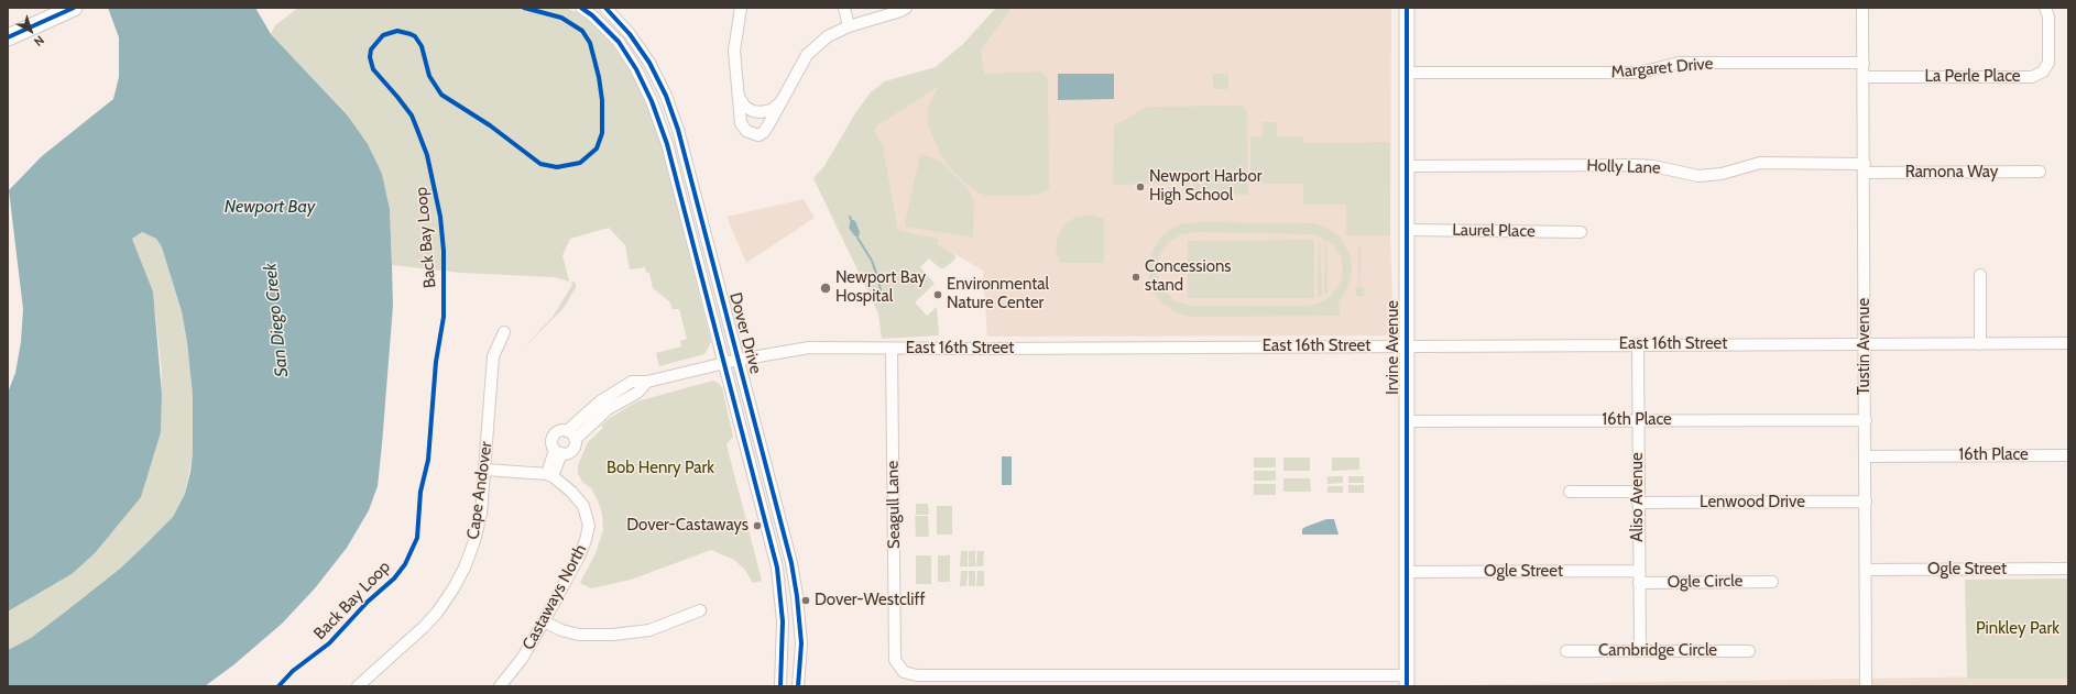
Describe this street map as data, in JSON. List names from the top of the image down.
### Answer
{
  "streets": {
    "main road": ["Irvine Avenue"],
    "street": [
      "Margaret Drive",
      "La Perle Place",
      "Holly Lane",
      "Ramona Way",
      "Laurel Place",
      "Dover Drive",
      "East 16th Street",
      "Tustin Avenue",
      "16th Place",
      "Cape Andover",
      "Aliso Avenue",
      "Lenwood Drive",
      "Seagull Lane",
      "Ogle Street",
      "Ogle Circle",
      "Castaways North",
      "Cambridge Circle"
    ],
    "cycle path": ["Back Bay Loop"]
  },
  "crossings": [
    ["Margaret Drive", "Tustin Avenue"],
    ["Margaret Drive", "Irvine Avenue"],
    ["La Perle Place", "Tustin Avenue"],
    ["Holly Lane", "Ramona Way"],
    ["Holly Lane", "Tustin Avenue"],
    ["Holly Lane", "Irvine Avenue"],
    ["Ramona Way", "Tustin Avenue"],
    ["Laurel Place", "Irvine Avenue"],
    ["Dover Drive", "East 16th Street"],
    ["East 16th Street", "Tustin Avenue"],
    ["East 16th Street", "Irvine Avenue"],
    ["East 16th Street", "Aliso Avenue"],
    ["East 16th Street", "Seagull Lane"],
    ["Tustin Avenue", "16th Place"],
    ["Tustin Avenue", "Lenwood Drive"],
    ["Tustin Avenue", "Ogle Street"],
    ["Irvine Avenue", "16th Place"],
    ["Irvine Avenue", "Seagull Lane"],
    ["Irvine Avenue", "Ogle Street"],
    ["16th Place", "Aliso Avenue"],
    ["Aliso Avenue", "Lenwood Drive"],
    ["Aliso Avenue", "Ogle Street"],
    ["Aliso Avenue", "Ogle Circle"],
    ["Aliso Avenue", "Cambridge Circle"]
  ],
  "water": ["Newport Bay", "San Diego Creek"],
  "parks": ["Bob Henry Park", "Pinkley Park"],
  "places": [
    "Newport Harbor High School",
    "Concessions stand",
    "Newport Bay Hospital",
    "Environmental Nature Center",
    "Dover-Castaways",
    "Dover-Westcliff"
  ],
  "north": "bottom right"
}
